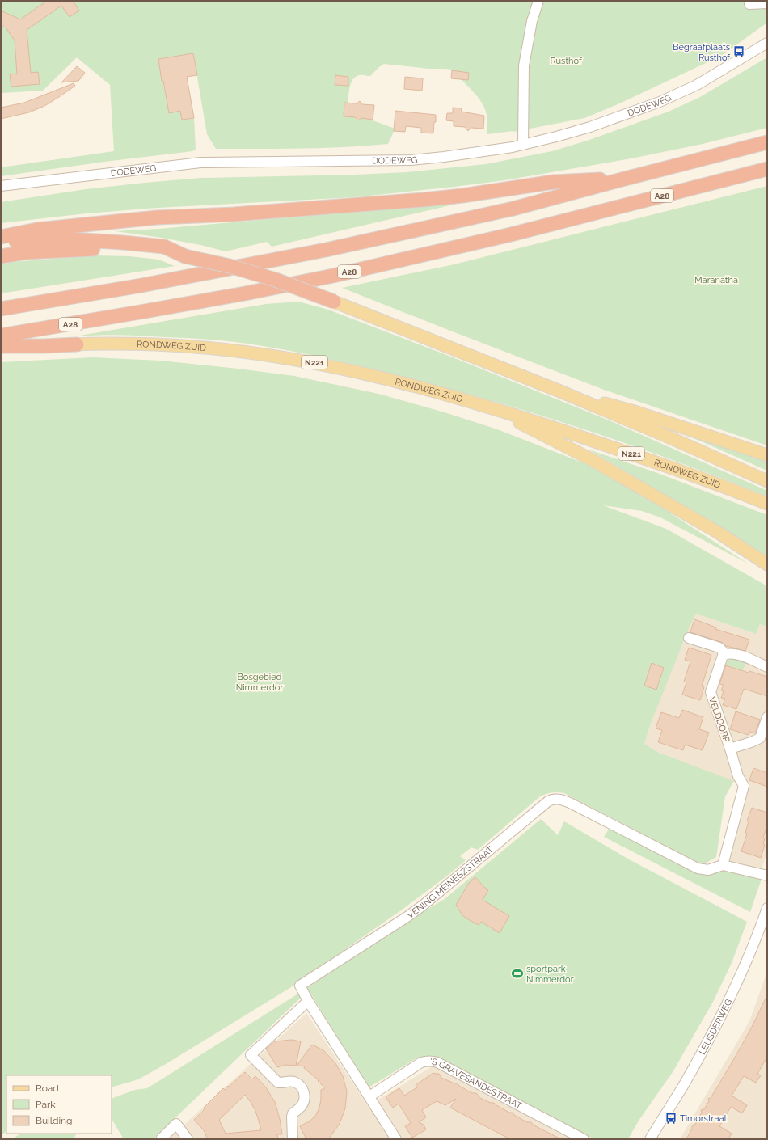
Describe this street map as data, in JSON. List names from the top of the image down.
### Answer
{
  "streets": {
    "highway": ["A28"],
    "main road": ["RONDWEG ZUID", "N221"],
    "street": [
      "DODEWEG",
      "VELDDORP",
      "VENING MEINESZSTRAAT",
      "LEUSDERWEG",
      "'S GRAVESANDESTRAAT"
    ]
  },
  "crossings": [
    ["RONDWEG ZUID", "N221"],
    ["VELDDORP", "VENING MEINESZSTRAAT"],
    ["VENING MEINESZSTRAAT", "'S GRAVESANDESTRAAT"]
  ],
  "parks": ["Rusthof", "Maranatha", "Bosgebied Nimmerdor"],
  "places": {
    "bus stop": ["Begraafplaats Rusthof", "Timorstraat"],
    "sports": ["sportpark Nimmerdor"]
  },
  "legend": ["Road", "Park", "Building"]
}
